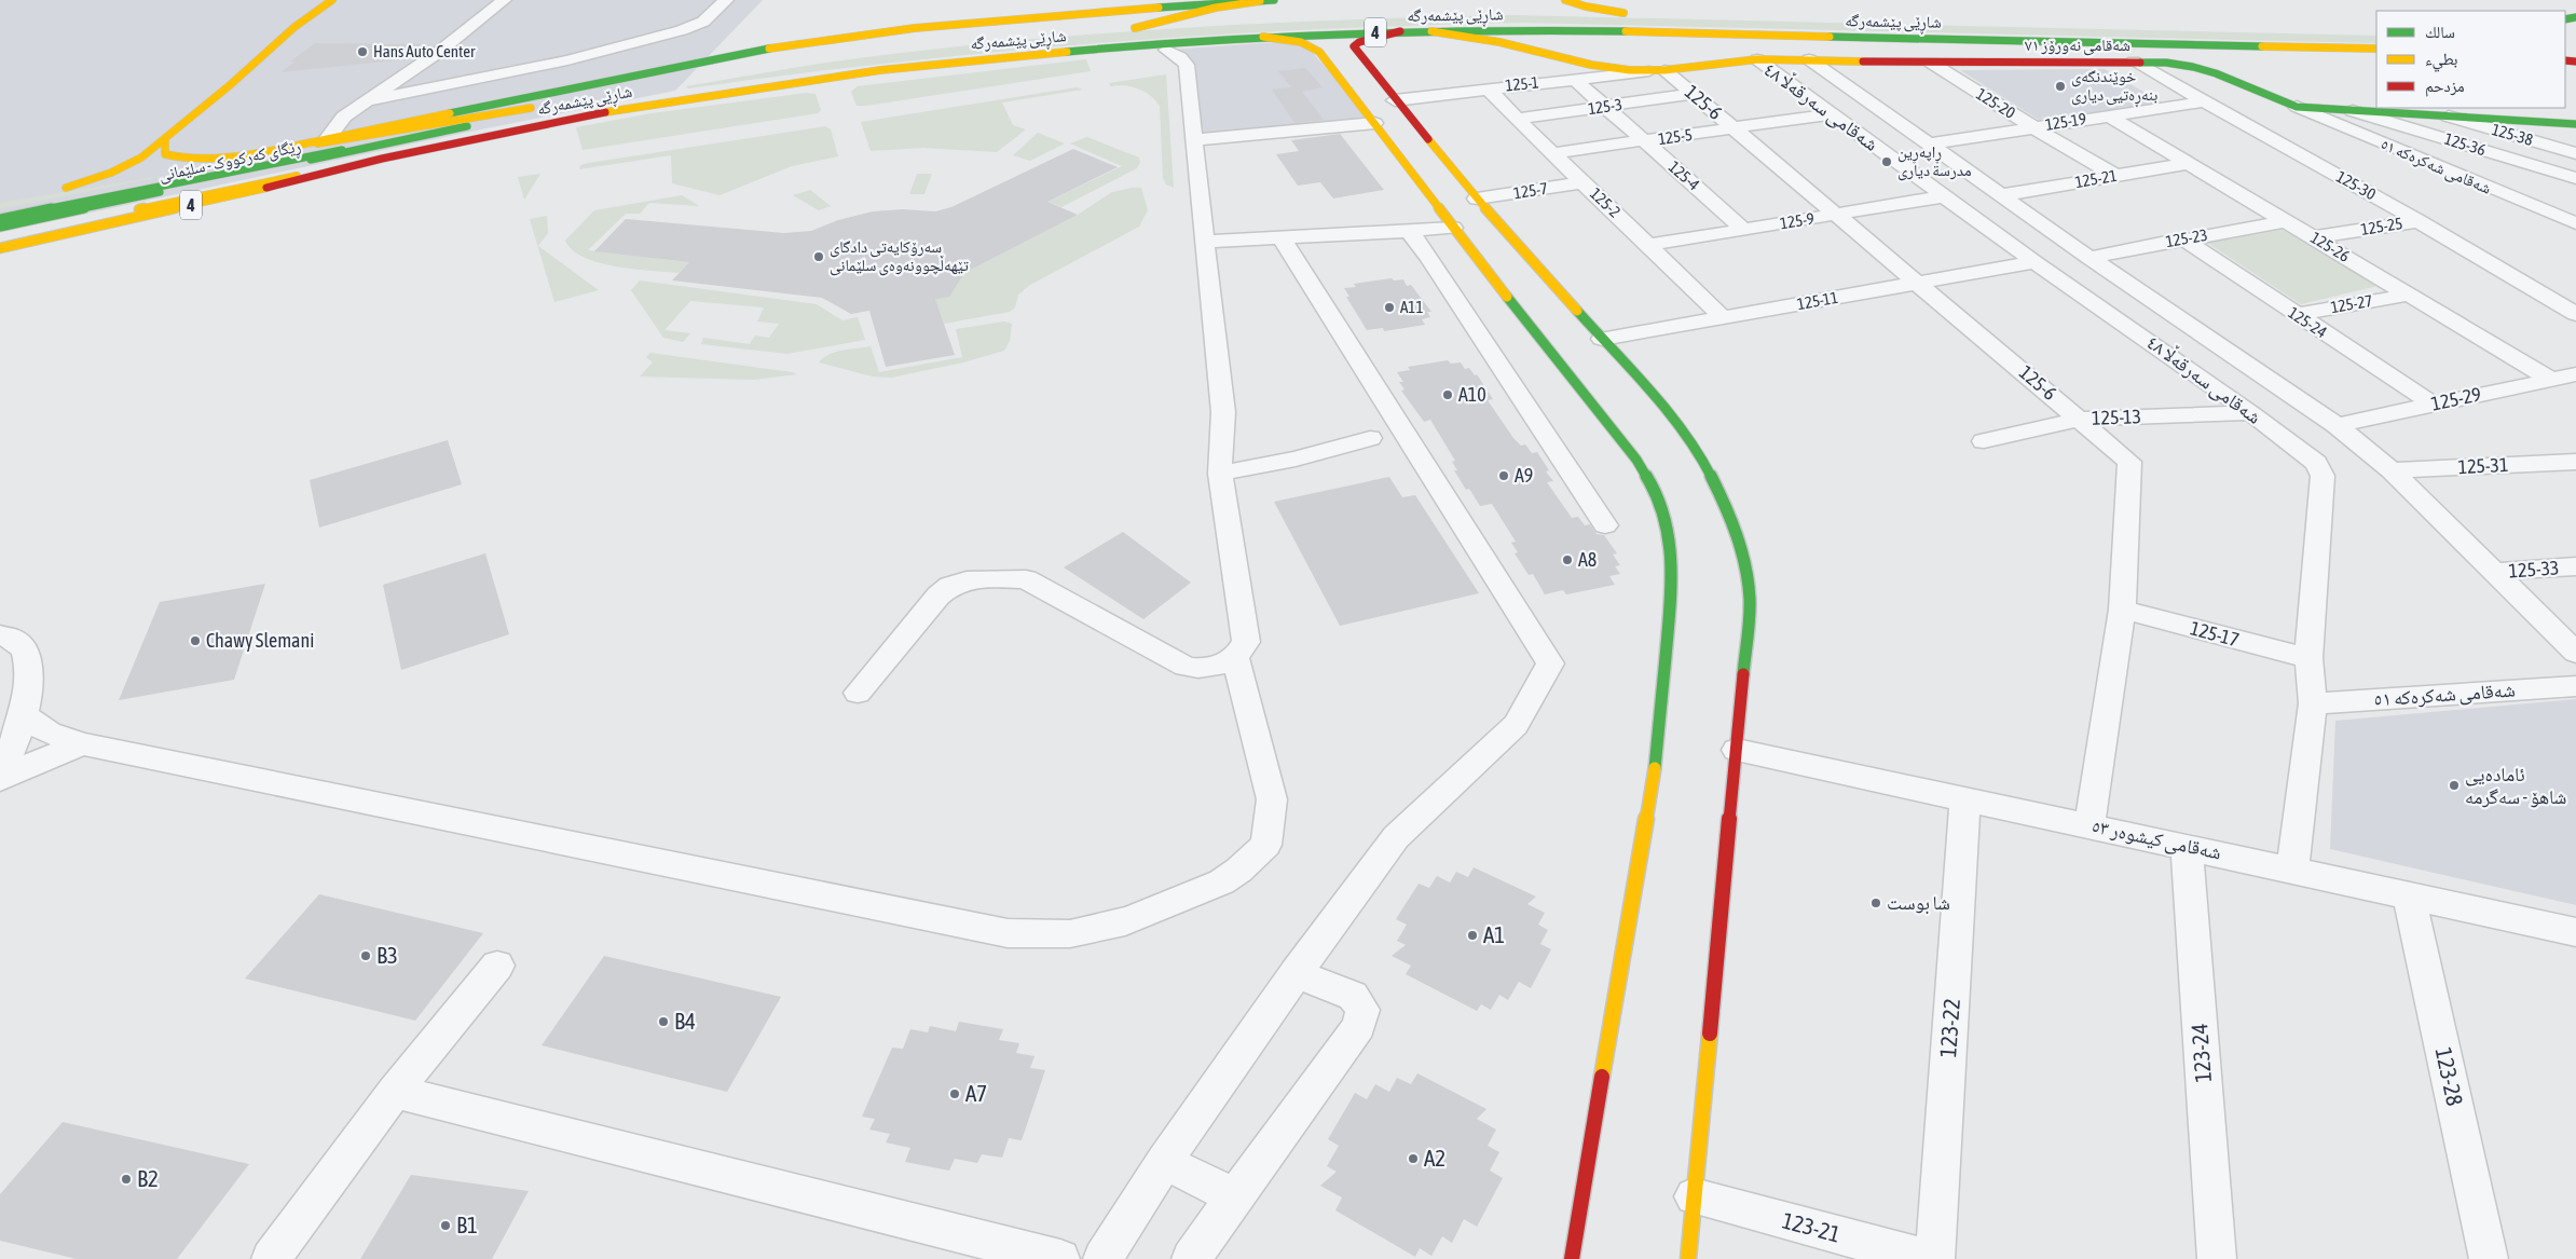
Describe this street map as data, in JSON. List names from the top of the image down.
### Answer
{
  "streets": {
    "main road": [
      "شاڕێی پێشمەرگە",
      "4",
      "شەقامی نەورۆز ٧١",
      "ڕێگای کەرکووک - سلێمانی"
    ],
    "street": [
      "125-1",
      "125-6",
      "125-20",
      "125-3",
      "شەقامی سەرقەڵا ٤٨",
      "125-19",
      "125-38",
      "125-5",
      "125-36",
      "شەقامی شەکرەکە ٥١",
      "125-4",
      "125-21",
      "125-30",
      "125-7",
      "125-2",
      "125-9",
      "125-25",
      "125-23",
      "125-26",
      "125-11",
      "125-27",
      "125-24",
      "125-29",
      "125-13",
      "125-31",
      "125-33",
      "125-17",
      "شەقامی کیشوەر ٥٣",
      "123-22",
      "123-24",
      "123-28",
      "123-21"
    ]
  },
  "crossings": [
    ["شاڕێی پێشمەرگە", "4"],
    ["شاڕێی پێشمەرگە", "ڕێگای کەرکووک - سلێمانی"],
    ["شەقامی نەورۆز ٧١", "125-1"],
    ["شەقامی نەورۆز ٧١", "125-6"],
    ["شەقامی نەورۆز ٧١", "125-20"],
    ["شەقامی نەورۆز ٧١", "شەقامی سەرقەڵا ٤٨"],
    ["شەقامی نەورۆز ٧١", "125-38"],
    ["شەقامی نەورۆز ٧١", "125-36"],
    ["شەقامی نەورۆز ٧١", "شەقامی شەکرەکە ٥١"],
    ["شەقامی نەورۆز ٧١", "125-30"],
    ["125-1", "125-6"],
    ["125-1", "125-4"],
    ["125-1", "125-2"],
    ["125-6", "125-3"],
    ["125-6", "125-5"],
    ["125-6", "125-9"],
    ["125-6", "125-11"],
    ["125-6", "125-13"],
    ["125-6", "125-17"],
    ["125-6", "شەقامی کیشوەر ٥٣"],
    ["125-20", "125-19"],
    ["125-20", "125-21"],
    ["125-3", "125-4"],
    ["125-3", "125-2"],
    ["شەقامی سەرقەڵا ٤٨", "125-5"],
    ["شەقامی سەرقەڵا ٤٨", "شەقامی شەکرەکە ٥١"],
    ["شەقامی سەرقەڵا ٤٨", "125-9"],
    ["شەقامی سەرقەڵا ٤٨", "125-11"],
    ["شەقامی سەرقەڵا ٤٨", "125-13"],
    ["شەقامی سەرقەڵا ٤٨", "125-17"],
    ["شەقامی سەرقەڵا ٤٨", "شەقامی کیشوەر ٥٣"],
    ["125-19", "125-30"],
    ["125-19", "125-26"],
    ["125-5", "125-4"],
    ["125-5", "125-2"],
    ["125-4", "125-9"],
    ["125-21", "125-26"],
    ["125-30", "125-25"],
    ["125-7", "125-2"],
    ["125-2", "125-9"],
    ["125-2", "125-11"],
    ["125-25", "125-26"],
    ["125-23", "125-26"],
    ["125-23", "125-24"],
    ["125-26", "125-27"],
    ["125-26", "125-29"],
    ["125-27", "125-24"],
    ["125-24", "125-29"],
    ["شەقامی کیشوەر ٥٣", "123-22"],
    ["شەقامی کیشوەر ٥٣", "123-24"],
    ["شەقامی کیشوەر ٥٣", "123-28"]
  ],
  "places": [
    "Hans Auto Center",
    "خوێندنگەی بنەڕەتیی دیاری",
    "ڕاپەڕین مدرسة ديارى",
    "سەرۆکایەتی دادگای تێهەڵچوونەوەی سلێمانی",
    "A11",
    "A10",
    "A9",
    "A8",
    "Chawy Slemani",
    "ئامادەیی شاهۆ - سەگرمە",
    "شا بوست",
    "A1",
    "B3",
    "B4",
    "A7",
    "A2",
    "B2",
    "B1"
  ],
  "legend": ["سالك", "بطيء", "مزدحم"]
}
